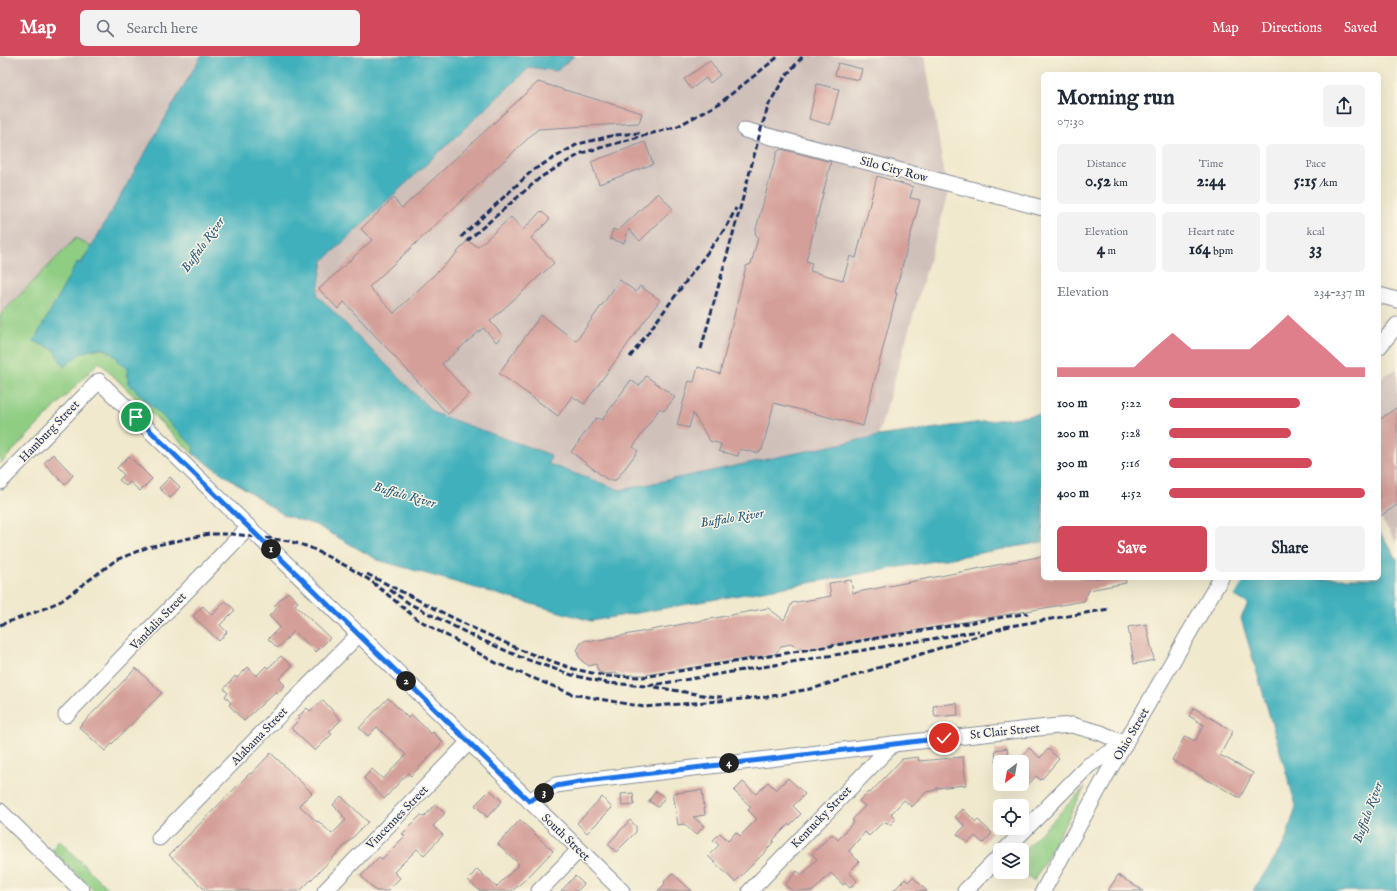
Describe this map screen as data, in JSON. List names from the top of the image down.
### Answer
{
  "streets": {
    "street": [
      "Silo City Row",
      "Hamburg Street",
      "Vandalia Street",
      "St Clair Street",
      "Ohio Street",
      "Alabama Street",
      "Vincennes Street",
      "Kentucky Street",
      "South Street"
    ]
  },
  "crossings": [
    ["Hamburg Street", "South Street"],
    ["Vandalia Street", "South Street"],
    ["St Clair Street", "Ohio Street"],
    ["St Clair Street", "Kentucky Street"],
    ["St Clair Street", "South Street"],
    ["Alabama Street", "South Street"],
    ["Vincennes Street", "South Street"]
  ],
  "water": ["Buffalo River"],
  "north": "bottom left",
  "page": {
    "header": "Map",
    "search": "Search here",
    "nav": ["Map", "Directions", "Saved"],
    "heading": ["Morning run", "07:30"],
    "stats": [
      ["Distance", "0.52 km"],
      ["Time", "2:44"],
      ["Pace", "5:15 /km"],
      ["Elevation", "4 m"],
      ["Heart rate", "164 bpm"],
      ["kcal", "33"]
    ],
    "chart": ["Elevation", "234–237 m"],
    "list": [
      {
        "name": "100 m",
        "note": "5:22"
      },
      {
        "name": "200 m",
        "note": "5:28"
      },
      {
        "name": "300 m",
        "note": "5:16"
      },
      {
        "name": "400 m",
        "note": "4:52"
      }
    ],
    "buttons": ["Save", "Share"],
    "pins": [
      "1",
      "2",
      "4",
      "3"
    ]
  }
}
